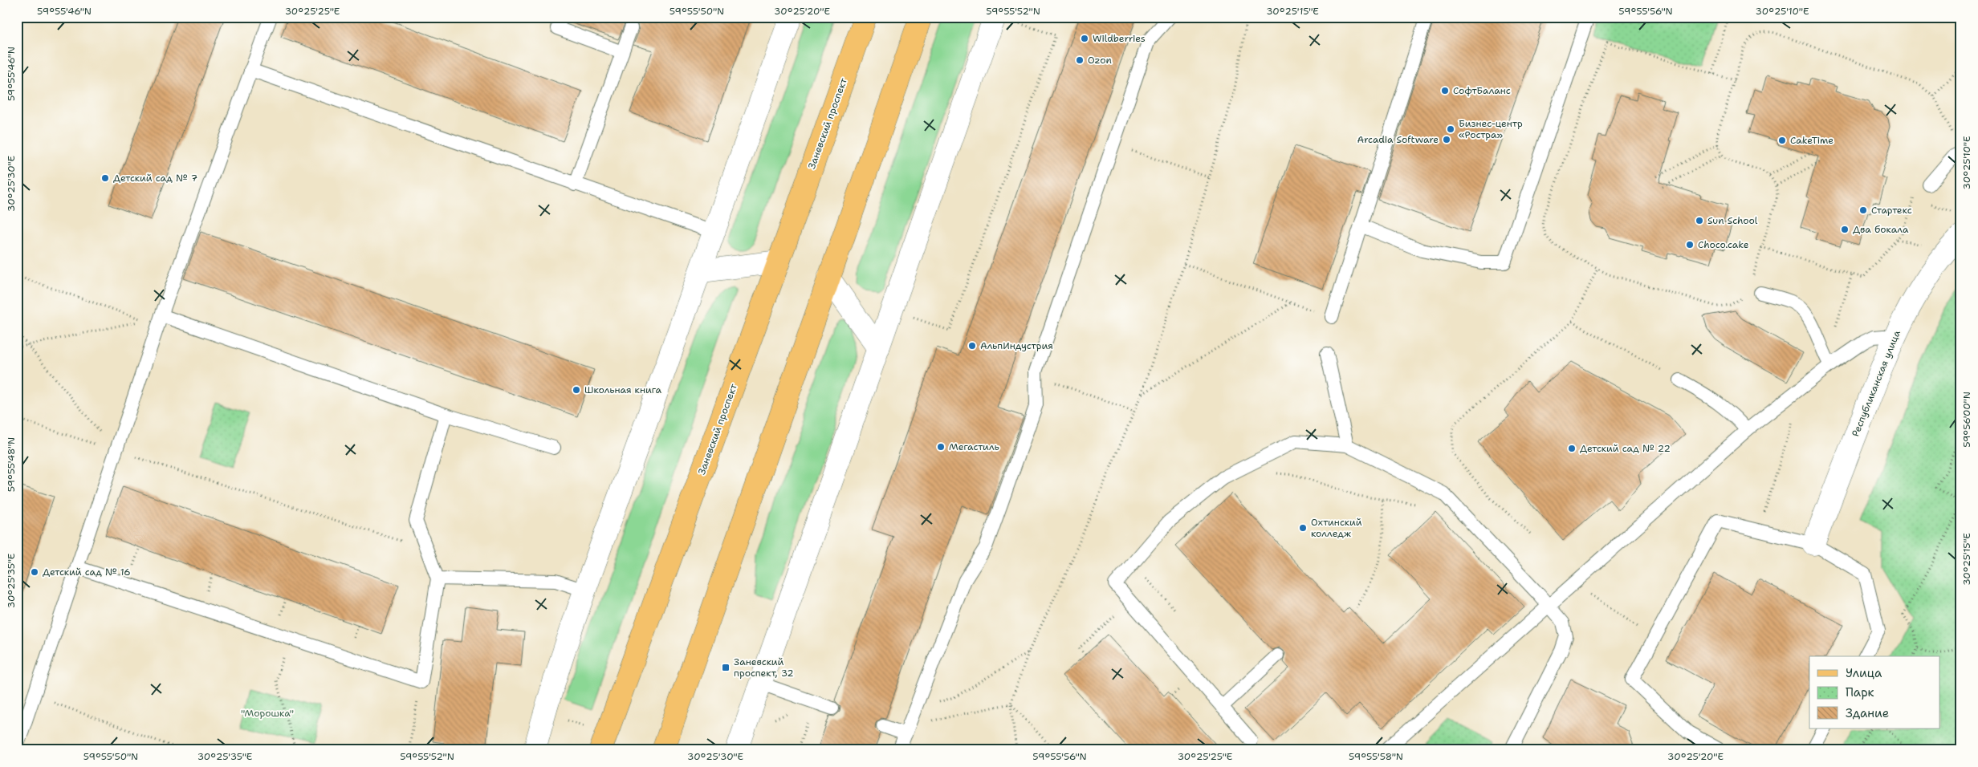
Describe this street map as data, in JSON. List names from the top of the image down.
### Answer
{
  "streets": {
    "main road": ["Заневский проспект"],
    "street": ["Республиканская улица"]
  },
  "parks": ["\"Морошка\""],
  "places": {
    "other": [
      "Wildberries",
      "Ozon",
      "СофтБаланс",
      "Бизнес-центр «Ростра»",
      "Arcadia Software",
      "CakeTime",
      "Детский сад № 7",
      "Стартекс",
      "Sun School",
      "Два бокала",
      "Choco.cake",
      "АльпИндустрия",
      "Школьная книга",
      "Мегастиль",
      "Детский сад № 22",
      "Охтинский колледж",
      "Детский сад № 16"
    ],
    "transit": ["Заневский проспект, 32"]
  },
  "legend": ["Улица", "Парк", "Здание"],
  "coordinates": [
    "59°55'46\"N",
    "30°25'25\"E",
    "59°55'50\"N",
    "30°25'20\"E",
    "59°55'52\"N",
    "30°25'15\"E",
    "59°55'56\"N",
    "30°25'10\"E",
    "30°25'30\"E",
    "59°56'00\"N",
    "59°55'48\"N",
    "30°25'35\"E",
    "59°55'58\"N"
  ]
}
